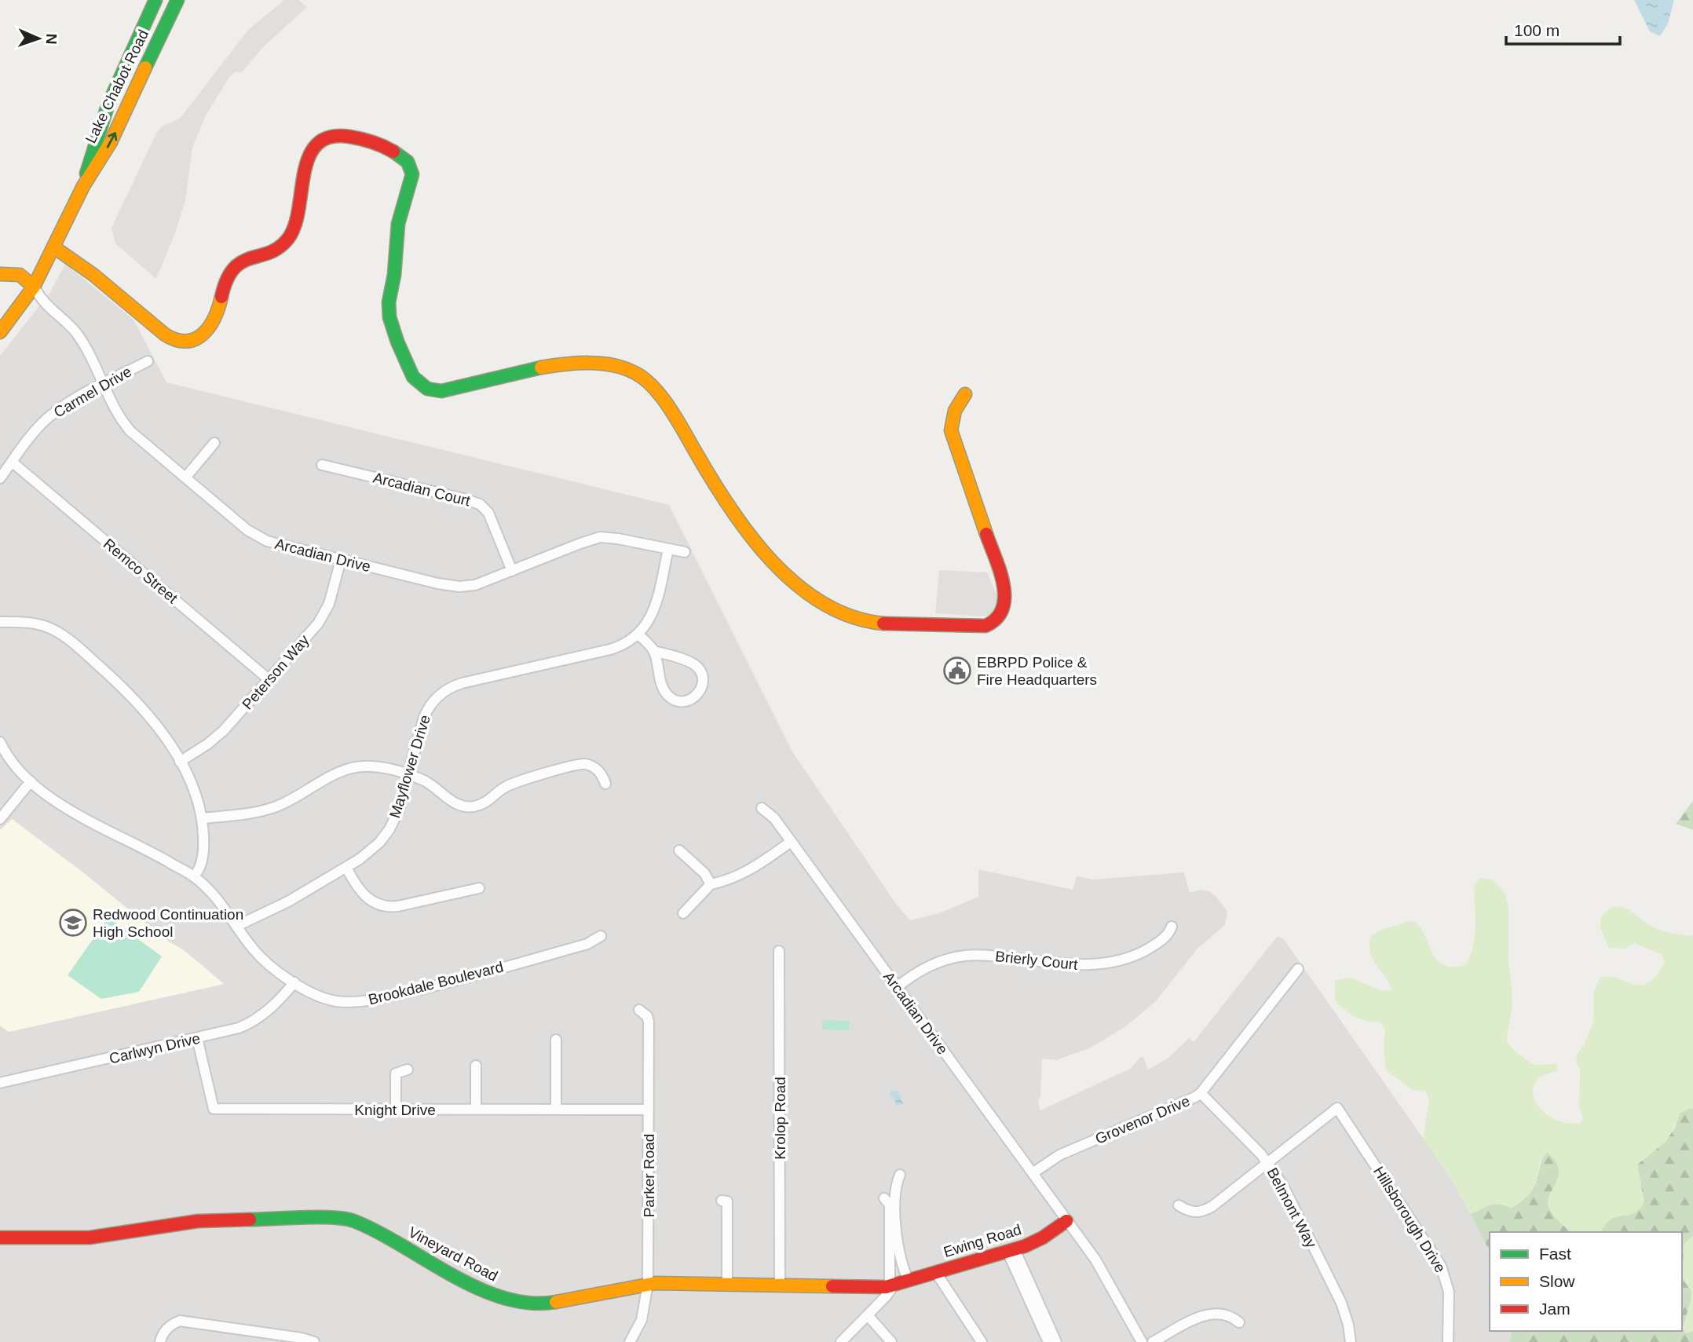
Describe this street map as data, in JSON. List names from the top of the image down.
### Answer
{
  "streets": {
    "street": [
      "Lake Chabot Road",
      "Carmel Drive",
      "Arcadian Court",
      "Arcadian Drive",
      "Remco Street",
      "Peterson Way",
      "Mayflower Drive",
      "Brierly Court",
      "Brookdale Boulevard",
      "Carlwyn Drive",
      "Knight Drive",
      "Krolop Road",
      "Grovenor Drive",
      "Parker Road",
      "Belmont Way",
      "Hillsborough Drive",
      "Ewing Road",
      "Vineyard Road"
    ]
  },
  "crossings": [
    ["Lake Chabot Road", "Arcadian Drive"],
    ["Carmel Drive", "Arcadian Drive"],
    ["Carmel Drive", "Remco Street"],
    ["Arcadian Court", "Arcadian Drive"],
    ["Arcadian Drive", "Peterson Way"],
    ["Arcadian Drive", "Mayflower Drive"],
    ["Arcadian Drive", "Brierly Court"],
    ["Arcadian Drive", "Grovenor Drive"],
    ["Arcadian Drive", "Ewing Road"],
    ["Remco Street", "Peterson Way"],
    ["Mayflower Drive", "Brookdale Boulevard"],
    ["Brookdale Boulevard", "Carlwyn Drive"],
    ["Carlwyn Drive", "Knight Drive"],
    ["Knight Drive", "Parker Road"],
    ["Krolop Road", "Vineyard Road"],
    ["Grovenor Drive", "Belmont Way"],
    ["Parker Road", "Vineyard Road"],
    ["Belmont Way", "Hillsborough Drive"],
    ["Ewing Road", "Vineyard Road"]
  ],
  "places": {
    "public building": ["EBRPD Police & Fire Headquarters"],
    "school or university": ["Redwood Continuation High School"]
  },
  "legend": ["Fast", "Slow", "Jam"],
  "scale_bar": "100 m",
  "north": "right"
}
